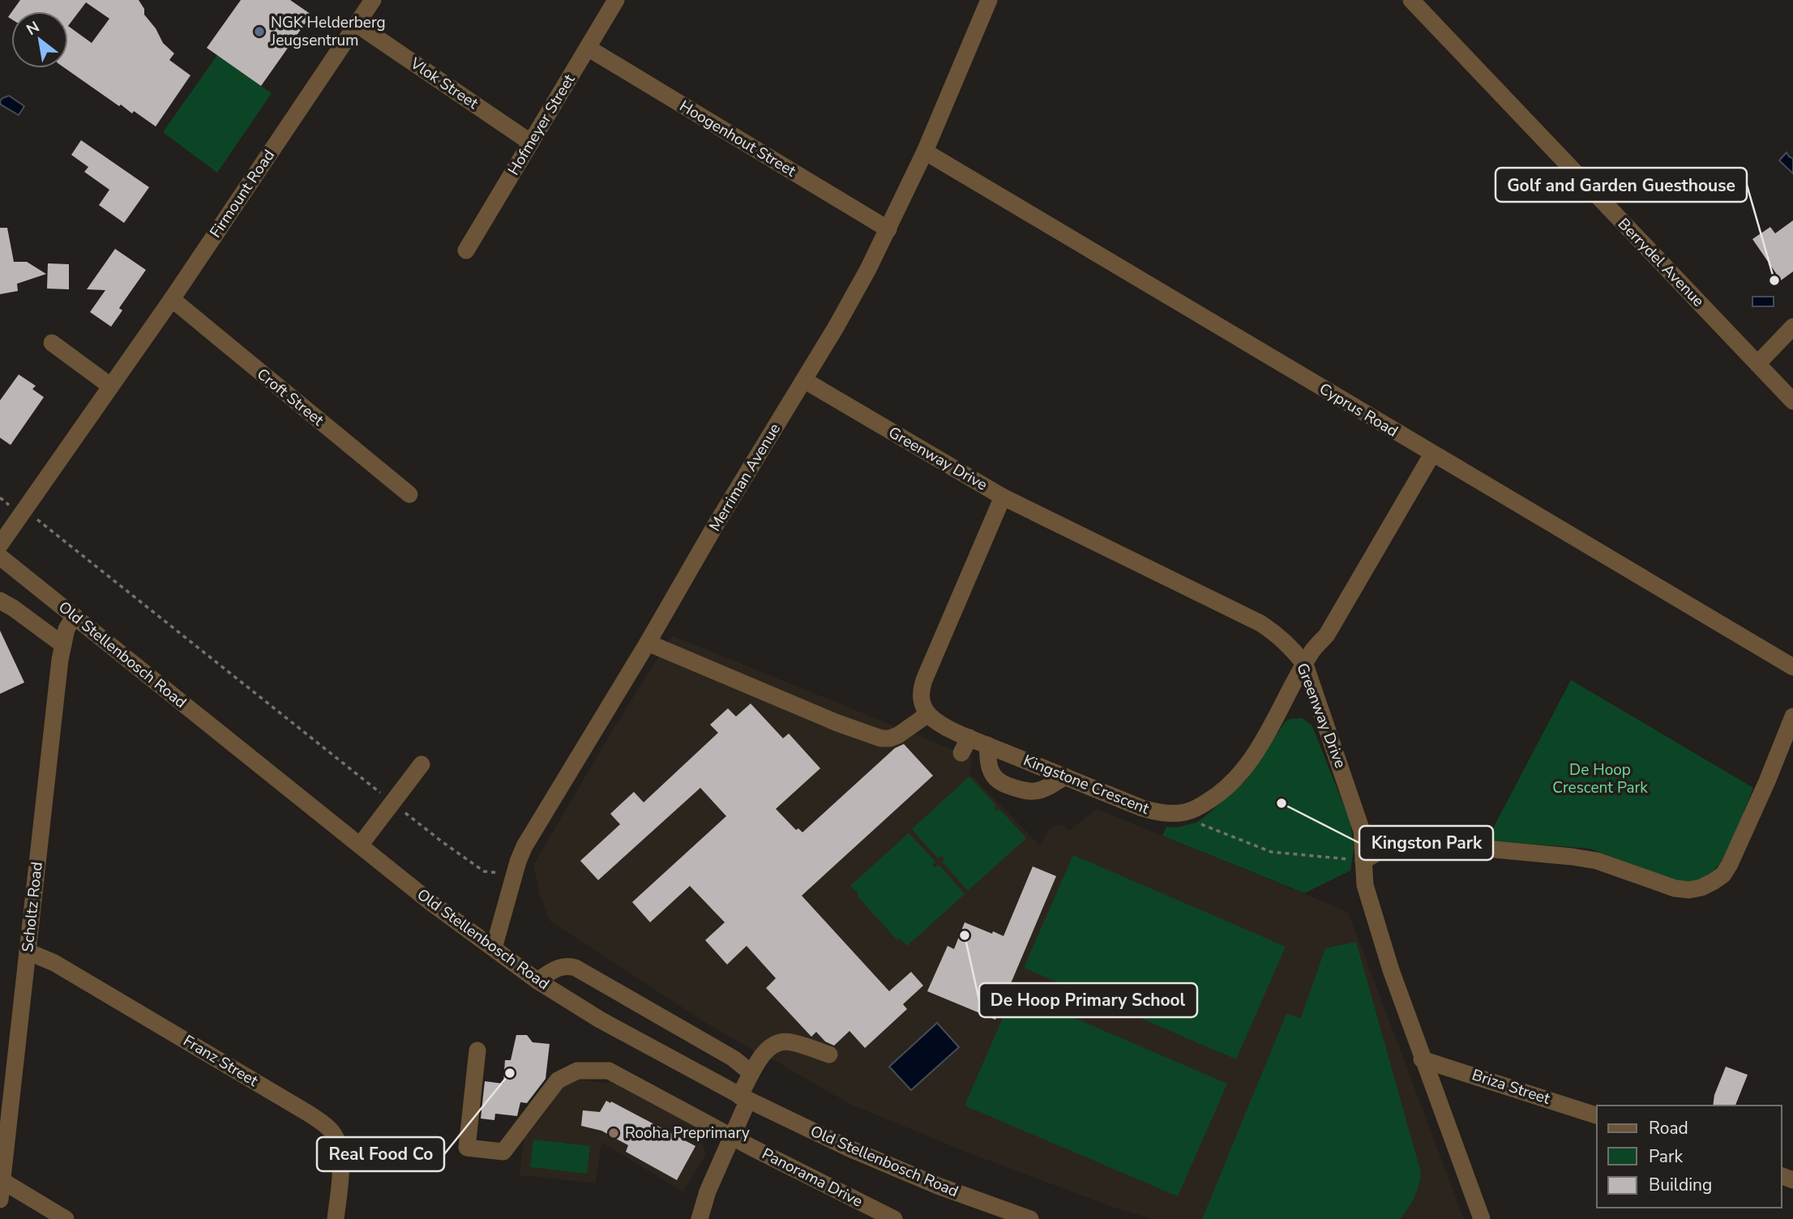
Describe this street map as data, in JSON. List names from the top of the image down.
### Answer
{
  "streets": {
    "street": [
      "Vlok Street",
      "Hofmeyer Street",
      "Hoogenhout Street",
      "Firmount Road",
      "Berrydel Avenue",
      "Croft Street",
      "Cyprus Road",
      "Greenway Drive",
      "Merriman Avenue",
      "Old Stellenbosch Road",
      "Kingstone Crescent",
      "Scholtz Road",
      "Franz Street",
      "Briza Street",
      "Panorama Drive"
    ]
  },
  "crossings": [
    ["Vlok Street", "Hofmeyer Street"],
    ["Vlok Street", "Firmount Road"],
    ["Hofmeyer Street", "Hoogenhout Street"],
    ["Hoogenhout Street", "Merriman Avenue"],
    ["Firmount Road", "Croft Street"],
    ["Cyprus Road", "Merriman Avenue"],
    ["Cyprus Road", "Kingstone Crescent"],
    ["Greenway Drive", "Merriman Avenue"],
    ["Greenway Drive", "Kingstone Crescent"],
    ["Greenway Drive", "Briza Street"],
    ["Merriman Avenue", "Old Stellenbosch Road"],
    ["Old Stellenbosch Road", "Scholtz Road"],
    ["Scholtz Road", "Franz Street"]
  ],
  "parks": ["De Hoop Crescent Park"],
  "places": [
    "NGK Helderberg Jeugsentrum",
    "Golf and Garden Guesthouse",
    "Kingston Park",
    "De Hoop Primary School",
    "Real Food Co",
    "Rooha Preprimary"
  ],
  "legend": ["Road", "Park", "Building"],
  "north": "top left"
}
